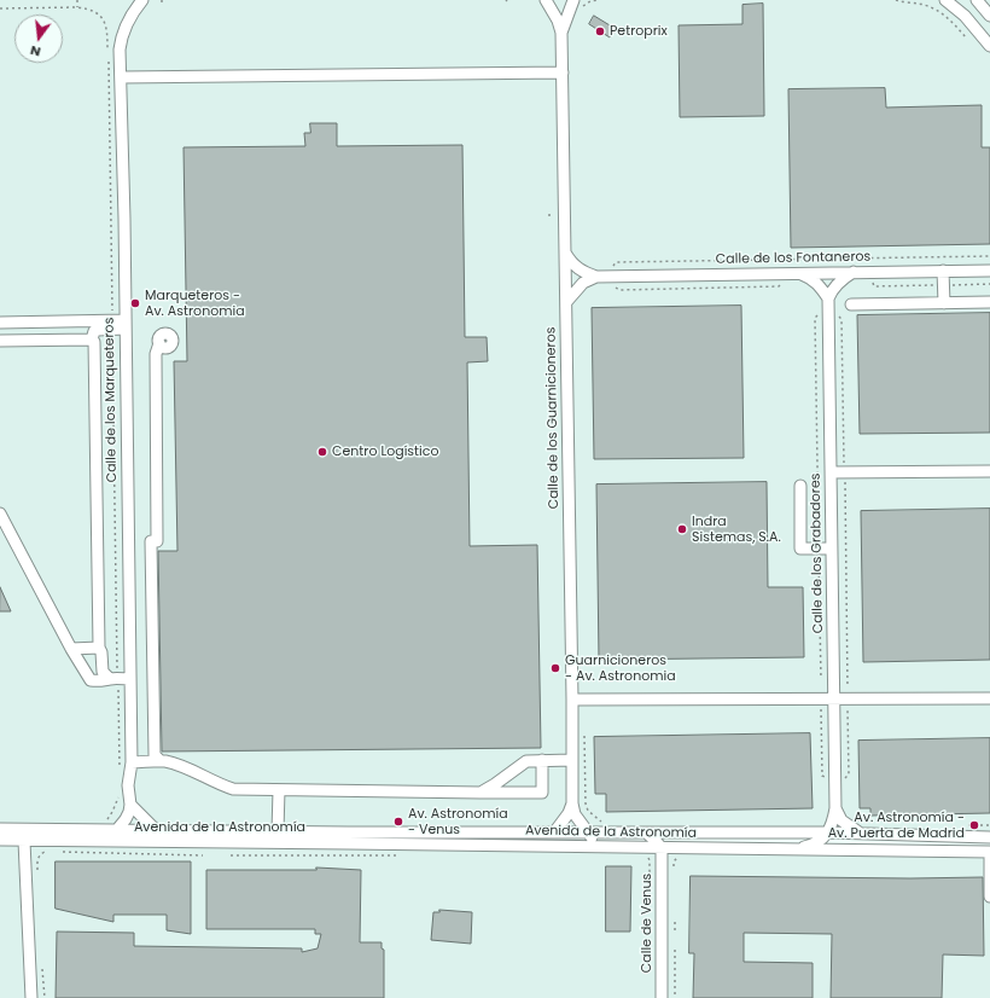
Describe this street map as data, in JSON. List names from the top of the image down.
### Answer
{
  "streets": {
    "street": [
      "Calle de los Fontaneros",
      "Calle de los Marqueteros",
      "Calle de los Guarnicioneros",
      "Calle de los Grabadores",
      "Avenida de la Astronomía",
      "Calle de Venus"
    ]
  },
  "crossings": [
    ["Calle de los Fontaneros", "Calle de los Guarnicioneros"],
    ["Calle de los Guarnicioneros", "Avenida de la Astronomía"],
    ["Calle de los Grabadores", "Avenida de la Astronomía"],
    ["Avenida de la Astronomía", "Calle de Venus"]
  ],
  "places": [
    "Petroprix",
    "Marqueteros - Av. Astronomia",
    "Centro Logístico",
    "Indra Sistemas, S.A.",
    "Guarnicioneros - Av. Astronomia",
    "Av. Astronomía - Venus",
    "Av. Astronomía - Av. Puerta de Madrid"
  ],
  "north": "bottom"
}
